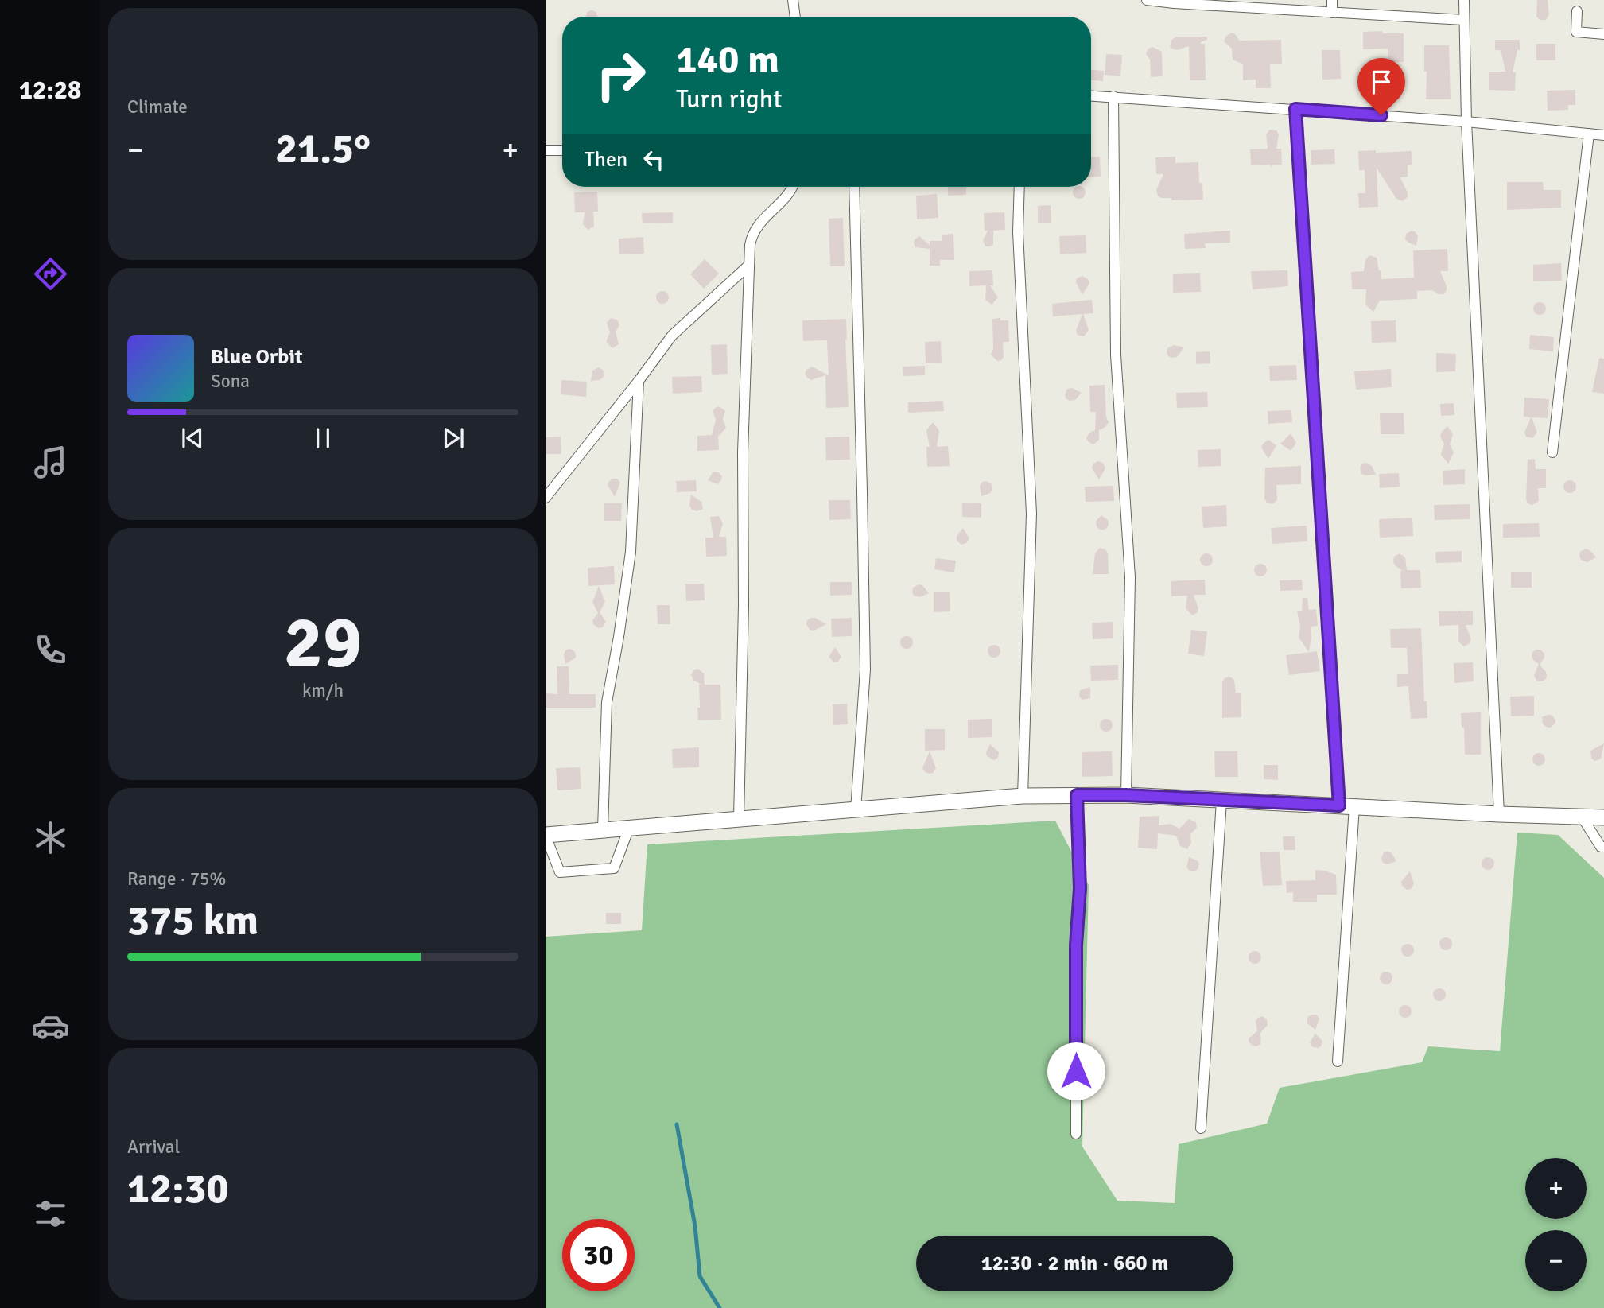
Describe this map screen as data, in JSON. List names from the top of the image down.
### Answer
{
  "page": {
    "tabs": "12:28",
    "tile": [
      "Climate",
      ["29", "km/h"],
      ["Range · 75%", "375 km"],
      ["Arrival", "12:30"]
    ],
    "turn": ["140 m", "Turn right"],
    "heat": ["−", "21.5°", "+"],
    "then": "Then",
    "song": ["Blue Orbit", "Sona"],
    "map_buttons": ["+", "−"],
    "limit": "30",
    "trip": "12:30 · 2 min · 660 m"
  }
}
